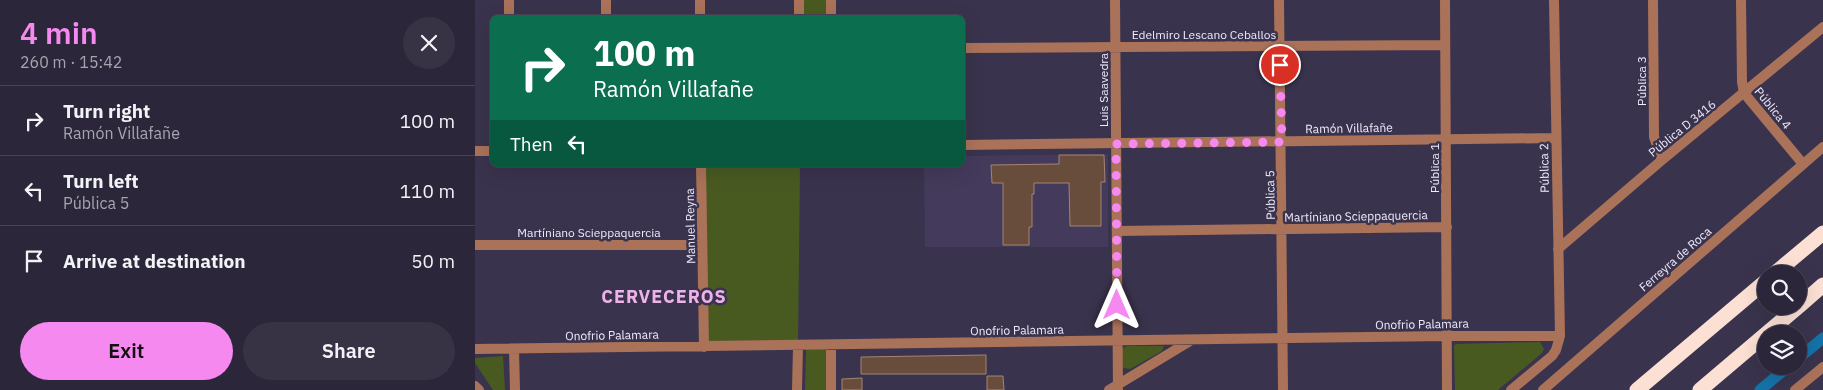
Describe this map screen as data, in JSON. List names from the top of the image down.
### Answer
{
  "streets": {
    "street": [
      "Edelmiro Lescano Ceballos",
      "Pública 3",
      "Luis Saavedra",
      "Pública 4",
      "Ramón Villafañe",
      "Pública D 3416",
      "Pública 1",
      "Pública 2",
      "Pública 5",
      "Martíniano Scieppaquercia",
      "Manuel Reyna",
      "Ferreyra de Roca",
      "Onofrio Palamara"
    ]
  },
  "crossings": [
    ["Edelmiro Lescano Ceballos", "Luis Saavedra"],
    ["Edelmiro Lescano Ceballos", "Pública 1"],
    ["Edelmiro Lescano Ceballos", "Pública 5"],
    ["Pública 3", "Pública D 3416"],
    ["Luis Saavedra", "Ramón Villafañe"],
    ["Luis Saavedra", "Martíniano Scieppaquercia"],
    ["Luis Saavedra", "Onofrio Palamara"],
    ["Pública 4", "Pública D 3416"],
    ["Pública 4", "Ferreyra de Roca"],
    ["Ramón Villafañe", "Pública 1"],
    ["Ramón Villafañe", "Pública 2"],
    ["Ramón Villafañe", "Pública 5"],
    ["Pública D 3416", "Pública 2"],
    ["Pública 1", "Martíniano Scieppaquercia"],
    ["Pública 1", "Onofrio Palamara"],
    ["Pública 2", "Onofrio Palamara"],
    ["Pública 5", "Martíniano Scieppaquercia"],
    ["Pública 5", "Onofrio Palamara"],
    ["Martíniano Scieppaquercia", "Manuel Reyna"],
    ["Manuel Reyna", "Onofrio Palamara"]
  ],
  "districts": ["CERVECEROS"],
  "page": {
    "heading": ["4 min", "260 m · 15:42"],
    "turn": ["100 m", "Ramón Villafañe"],
    "list": [
      {
        "name": "Turn right",
        "note": "Ramón Villafañe",
        "value": "100 m"
      },
      {
        "name": "Turn left",
        "note": "Pública 5",
        "value": "110 m"
      },
      {
        "name": "Arrive at destination",
        "value": "50 m"
      }
    ],
    "then": "Then",
    "buttons": ["Exit", "Share"]
  }
}
